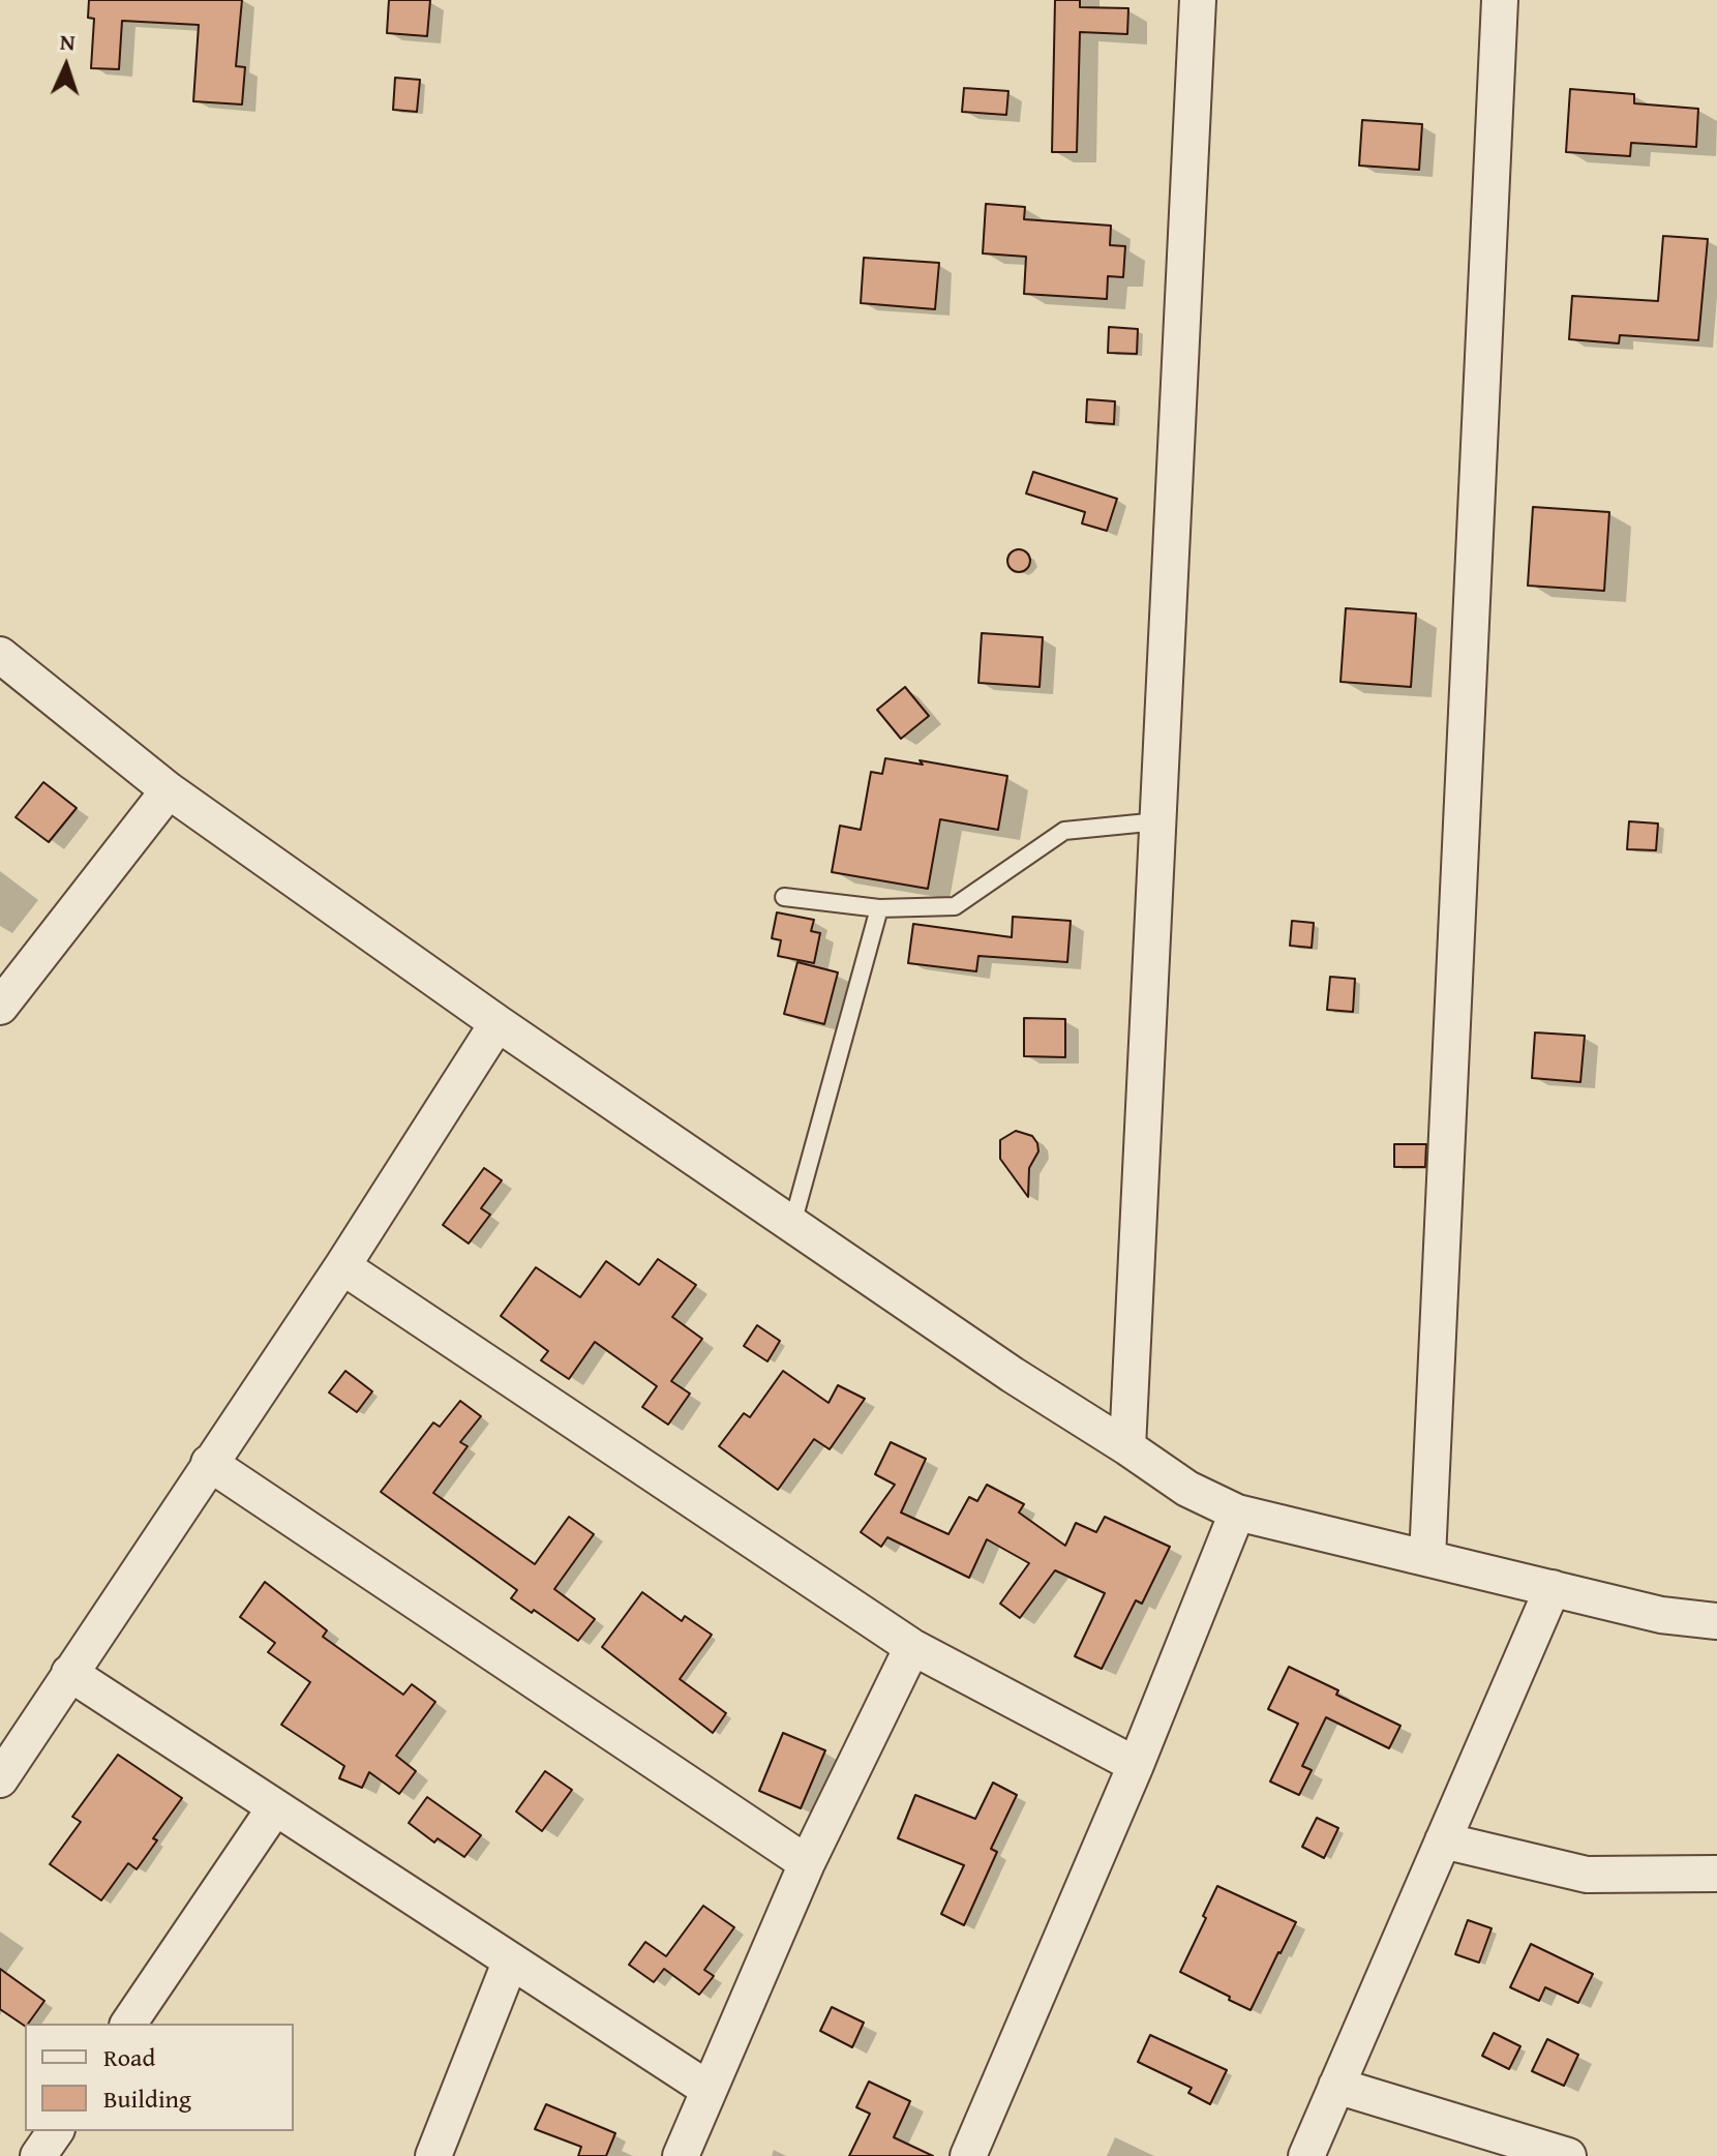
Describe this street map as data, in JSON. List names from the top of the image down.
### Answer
{
  "legend": ["Road", "Building"],
  "north": "top"
}
